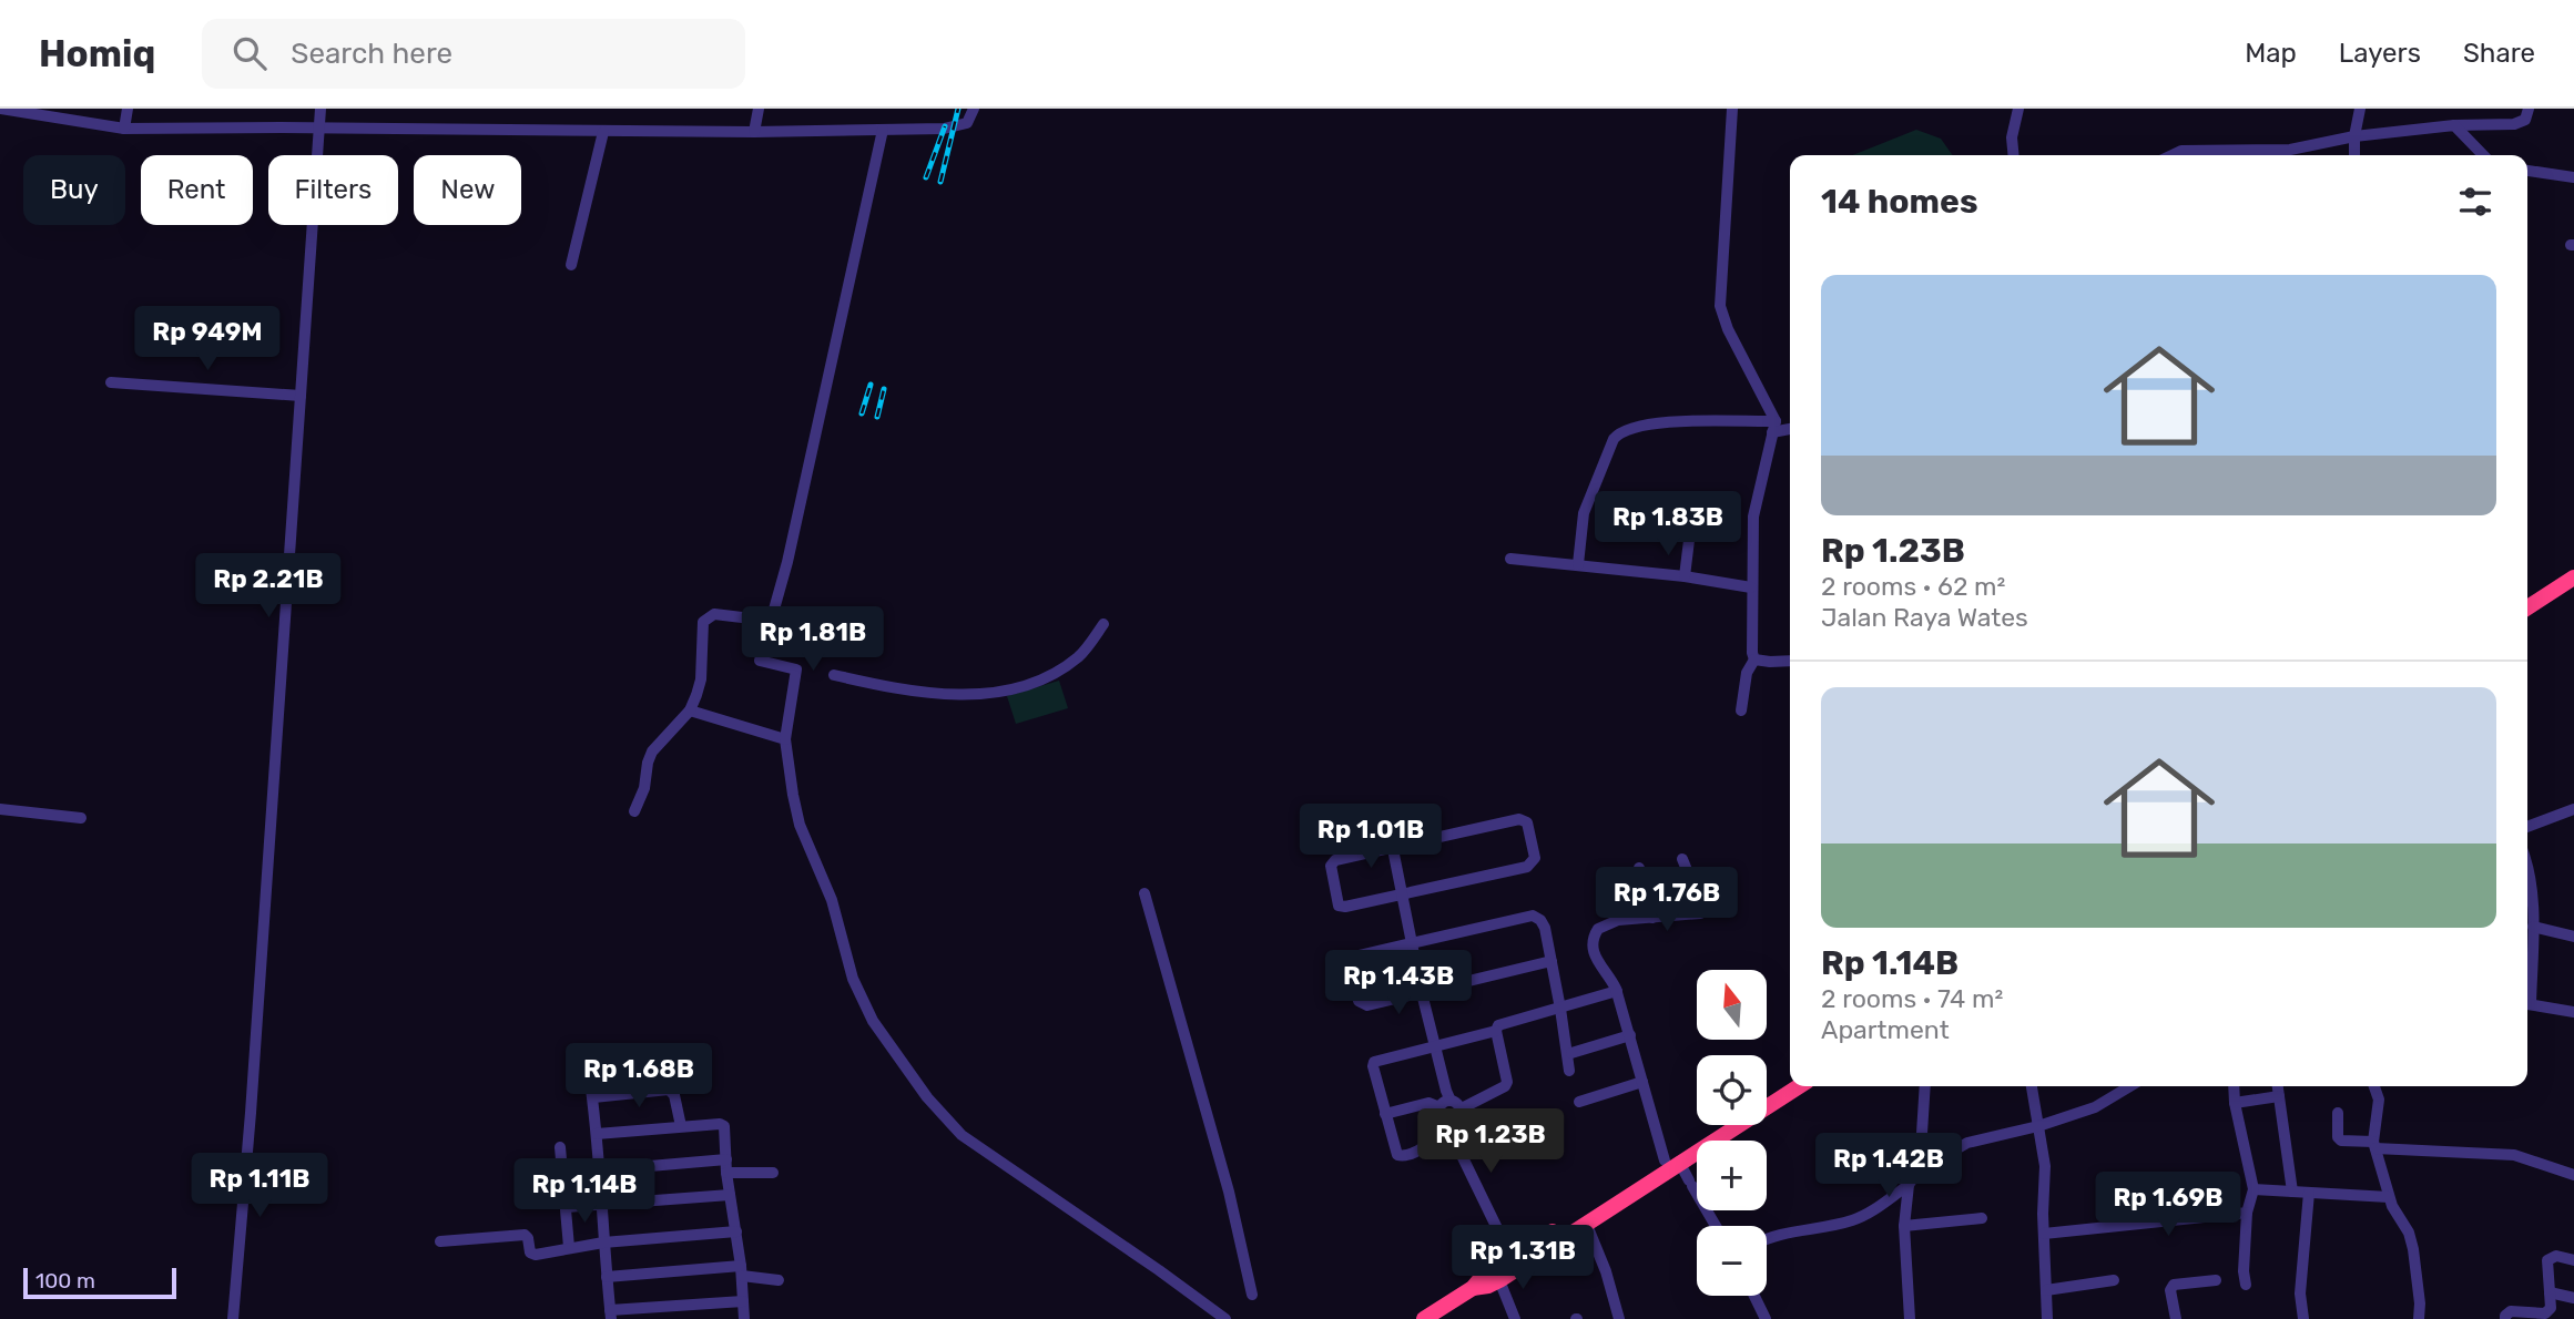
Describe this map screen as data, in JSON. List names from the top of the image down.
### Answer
{
  "scale_bar": "100 m",
  "north": "top",
  "page": {
    "header": "Homiq",
    "search": "Search here",
    "nav": ["Map", "Layers", "Share"],
    "chip": [
      "Buy",
      "Rent",
      "Filters",
      "New"
    ],
    "heading": "14 homes",
    "list": [
      {
        "name": "Rp 1.23B",
        "note": "2 rooms · 62 m² · Jalan Raya Wates"
      },
      {
        "name": "Rp 1.14B",
        "note": "2 rooms · 74 m² · Apartment"
      }
    ],
    "price": [
      "Rp 949M",
      "Rp 1.83B",
      "Rp 2.21B",
      "Rp 1.81B",
      "Rp 1.01B",
      "Rp 1.76B",
      "Rp 1.43B",
      "Rp 1.68B",
      "Rp 1.23B",
      "Rp 1.42B",
      "Rp 1.11B",
      "Rp 1.14B",
      "Rp 1.69B",
      "Rp 1.31B"
    ],
    "map_buttons": ["+", "−"],
    "scale": "100 m"
  }
}
